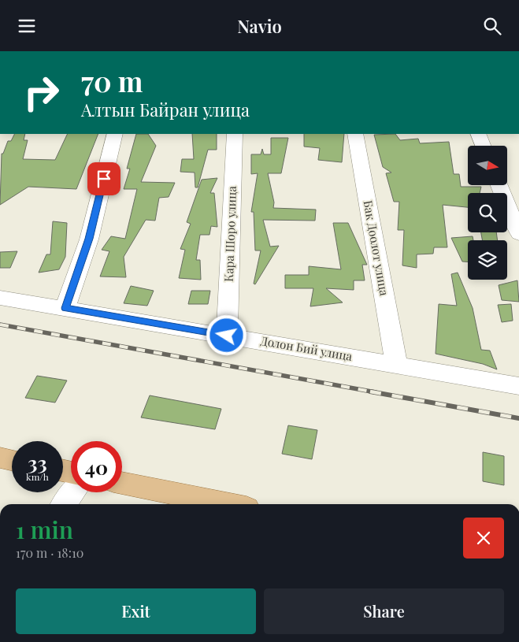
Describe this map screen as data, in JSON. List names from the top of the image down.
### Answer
{
  "streets": {
    "street": ["Кара Шоро улица", "Бак Доолот улица", "Долон Бий улица"]
  },
  "crossings": [
    ["Кара Шоро улица", "Долон Бий улица"],
    ["Бак Доолот улица", "Долон Бий улица"]
  ],
  "north": "right",
  "page": {
    "header": "Navio",
    "turn": ["70 m", "Алтын Байран улица"],
    "speed": "33 km/h",
    "limit": "40",
    "heading": ["1 min", "170 m · 18:10"],
    "buttons": ["Exit", "Share"]
  }
}
